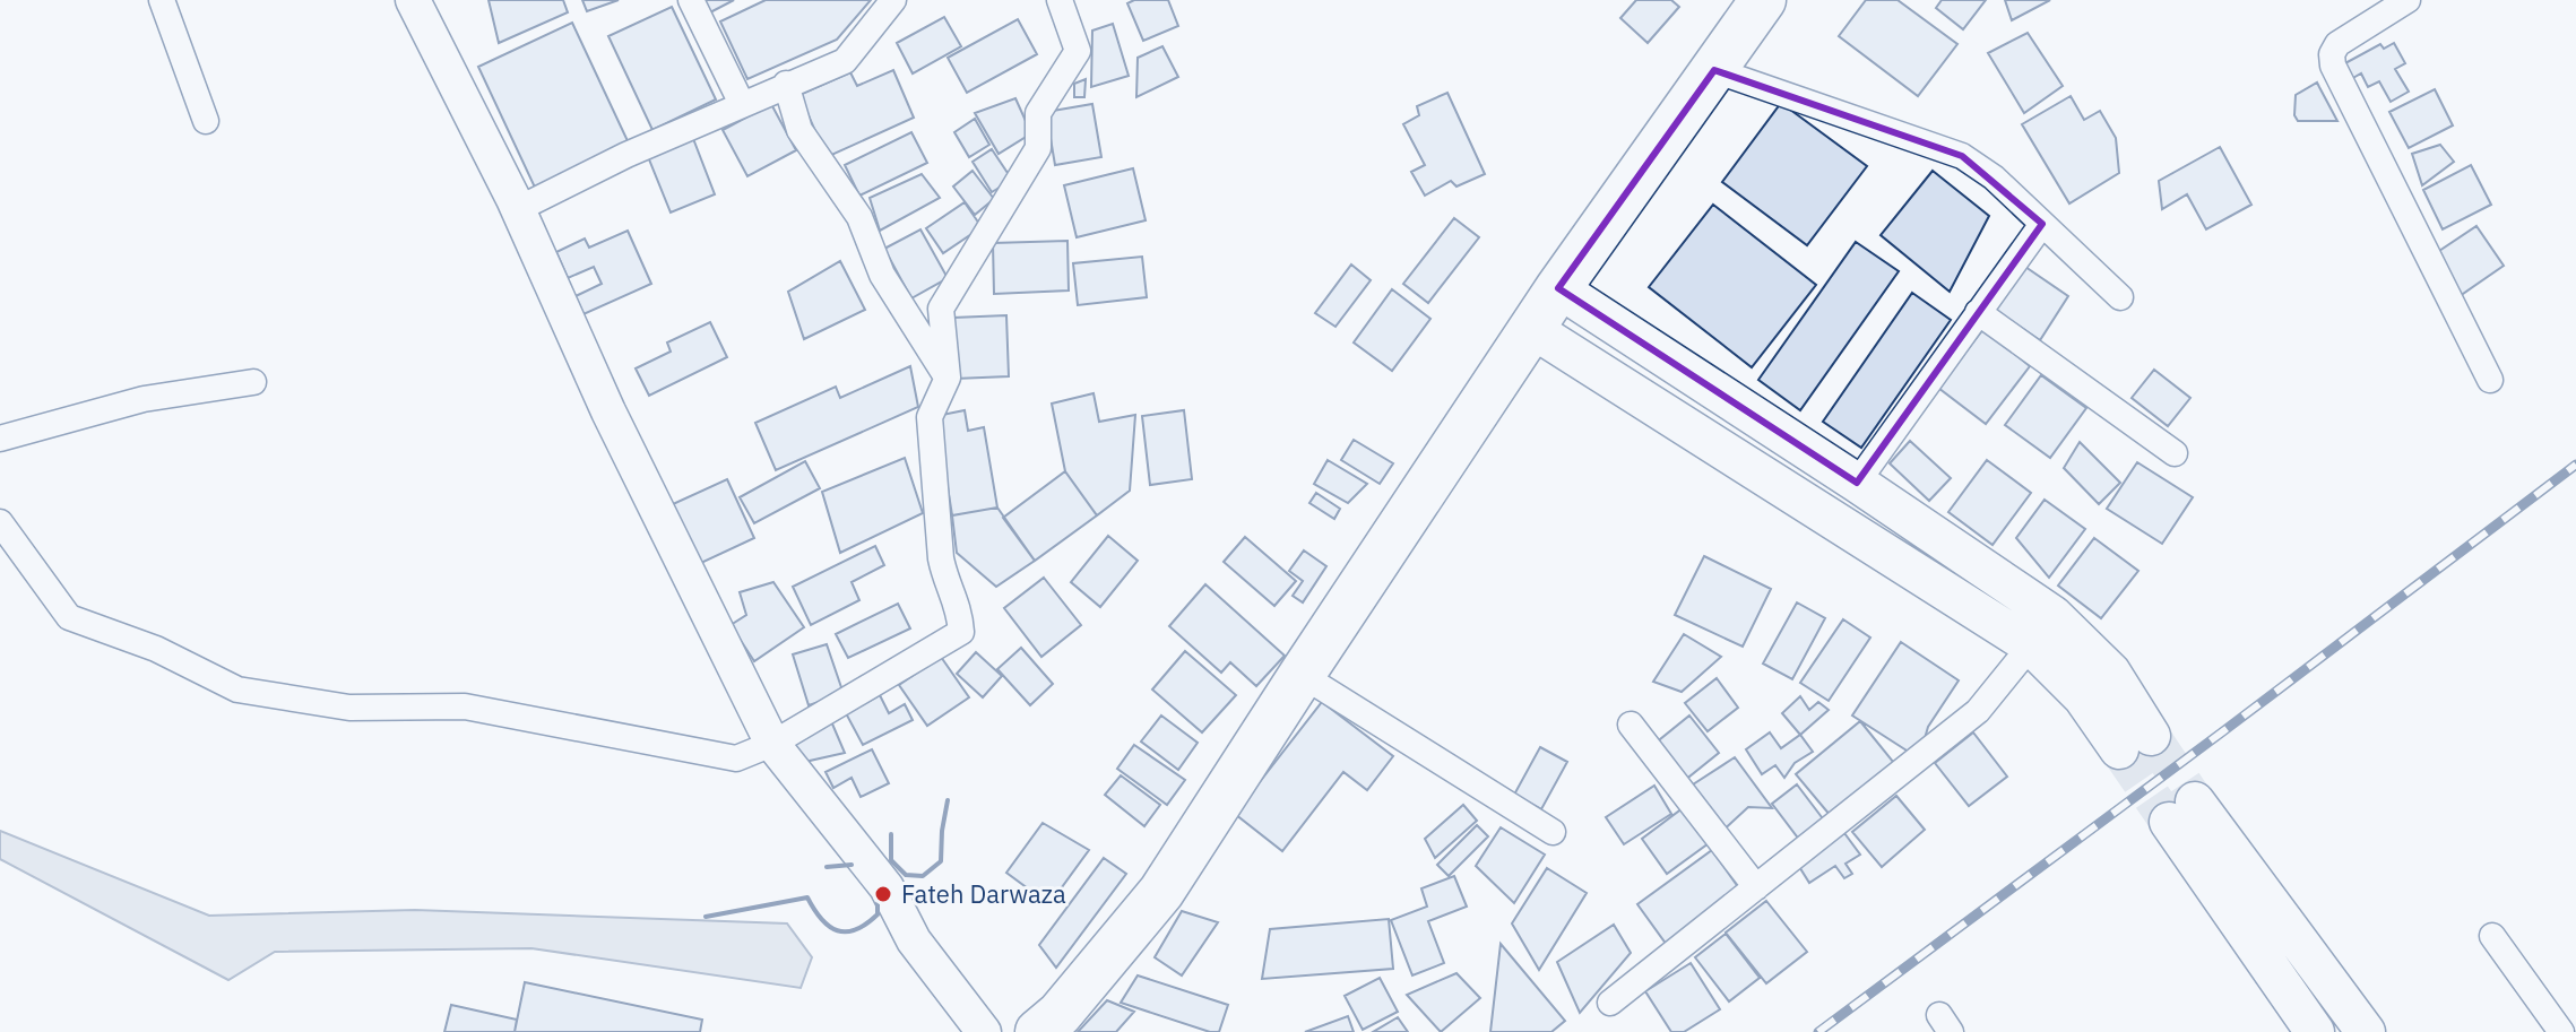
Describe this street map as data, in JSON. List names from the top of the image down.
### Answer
{
  "places": ["Fateh Darwaza"]
}
